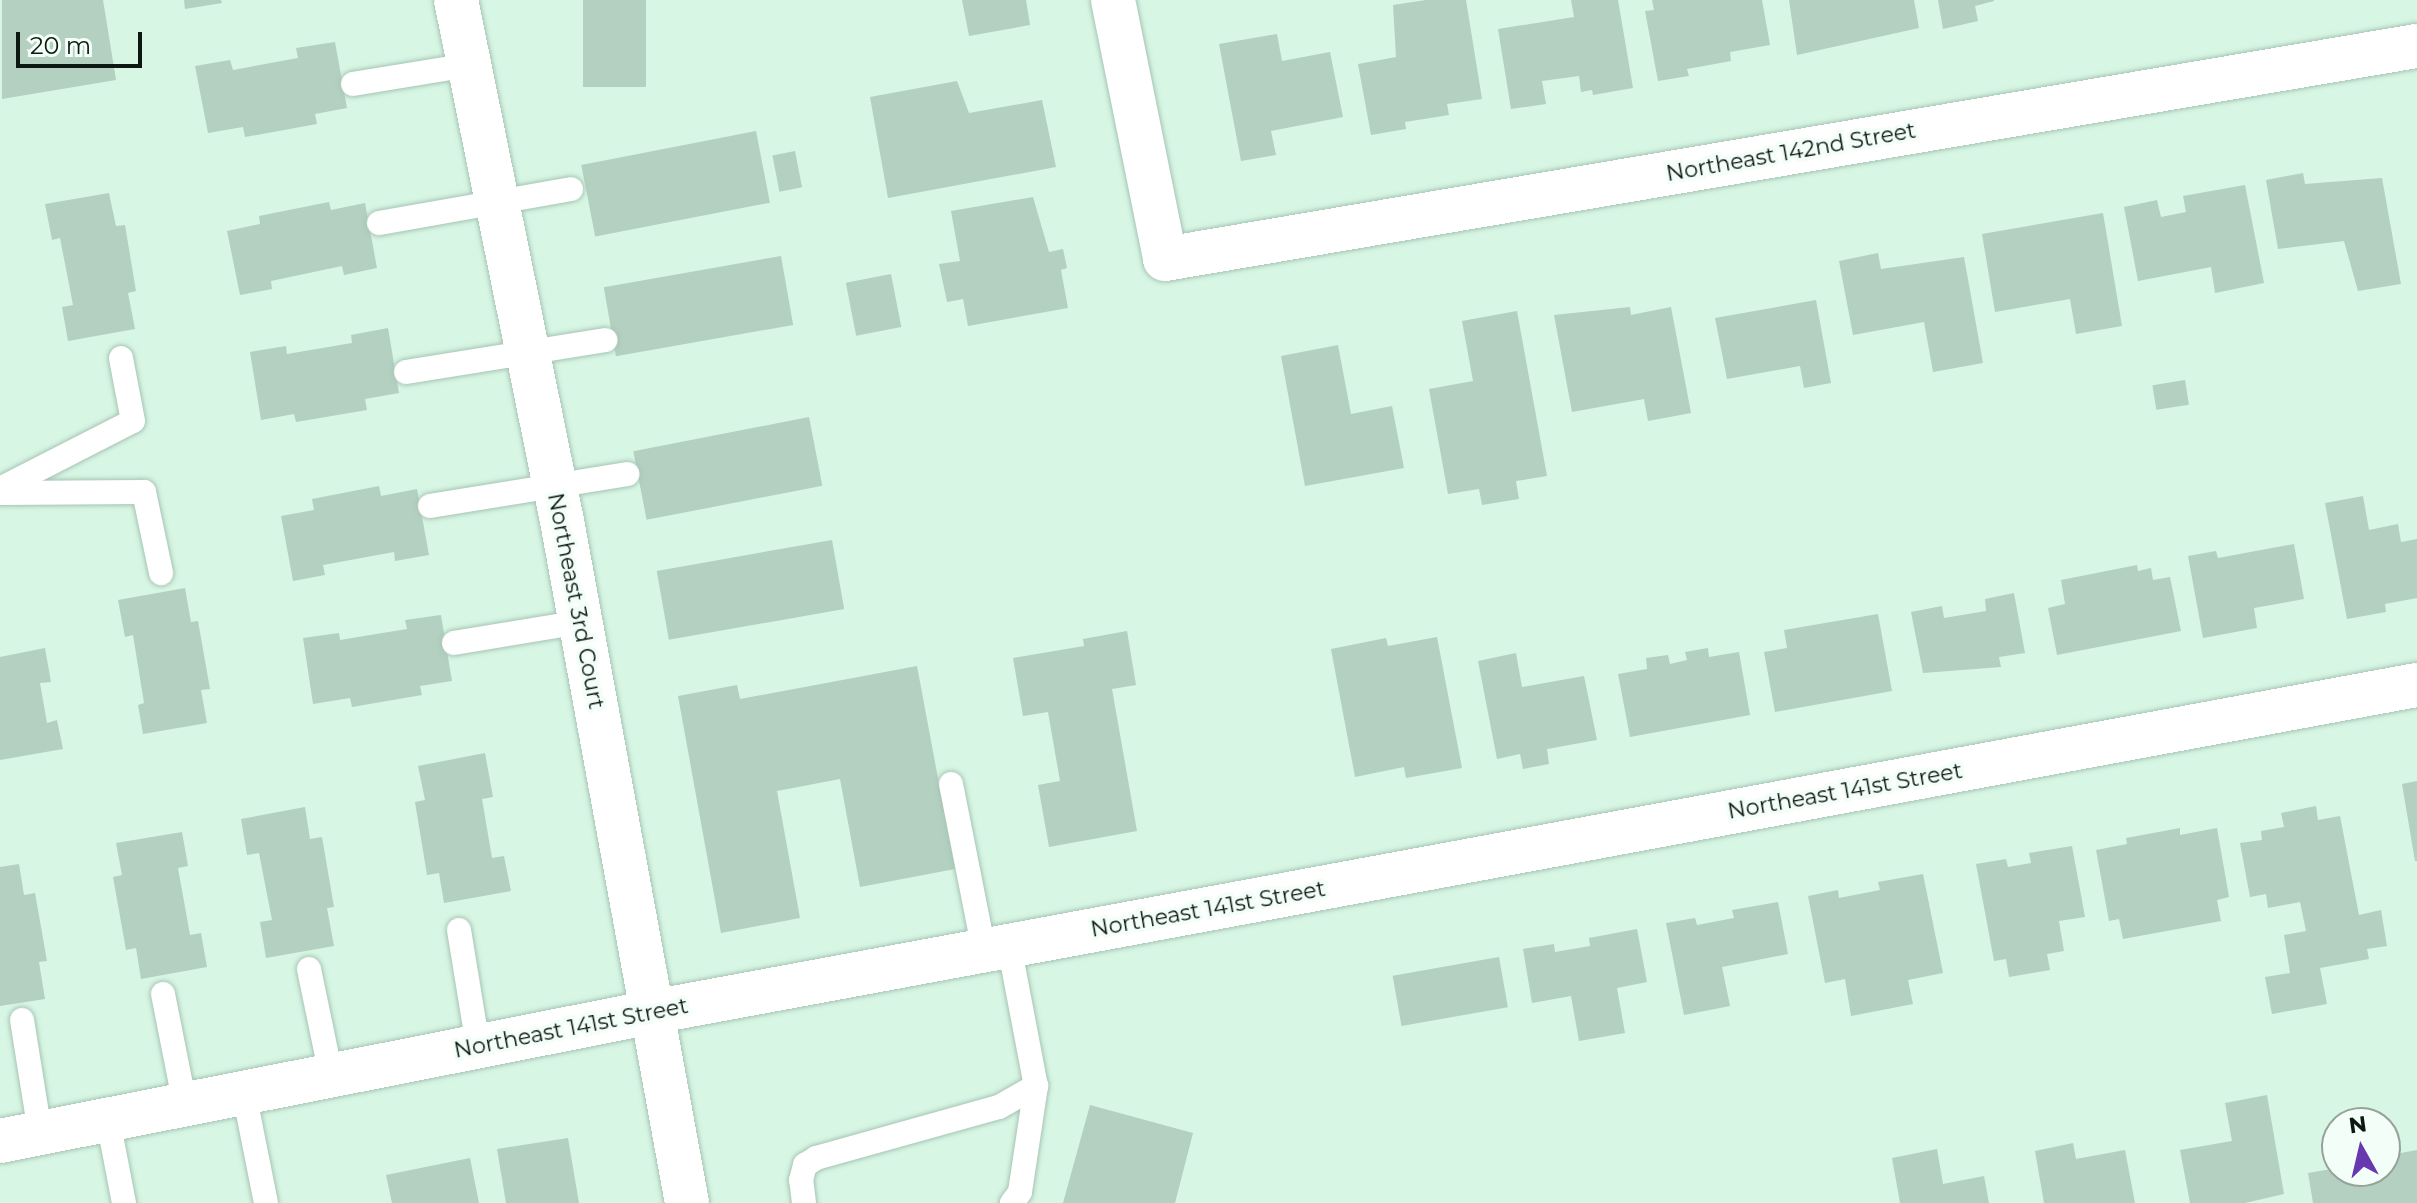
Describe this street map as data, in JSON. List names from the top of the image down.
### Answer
{
  "streets": {
    "street": ["Northeast 142nd Street", "Northeast 3rd Court", "Northeast 141st Street"]
  },
  "crossings": [
    ["Northeast 3rd Court", "Northeast 141st Street"]
  ],
  "scale_bar": "20 m",
  "north": "top"
}
